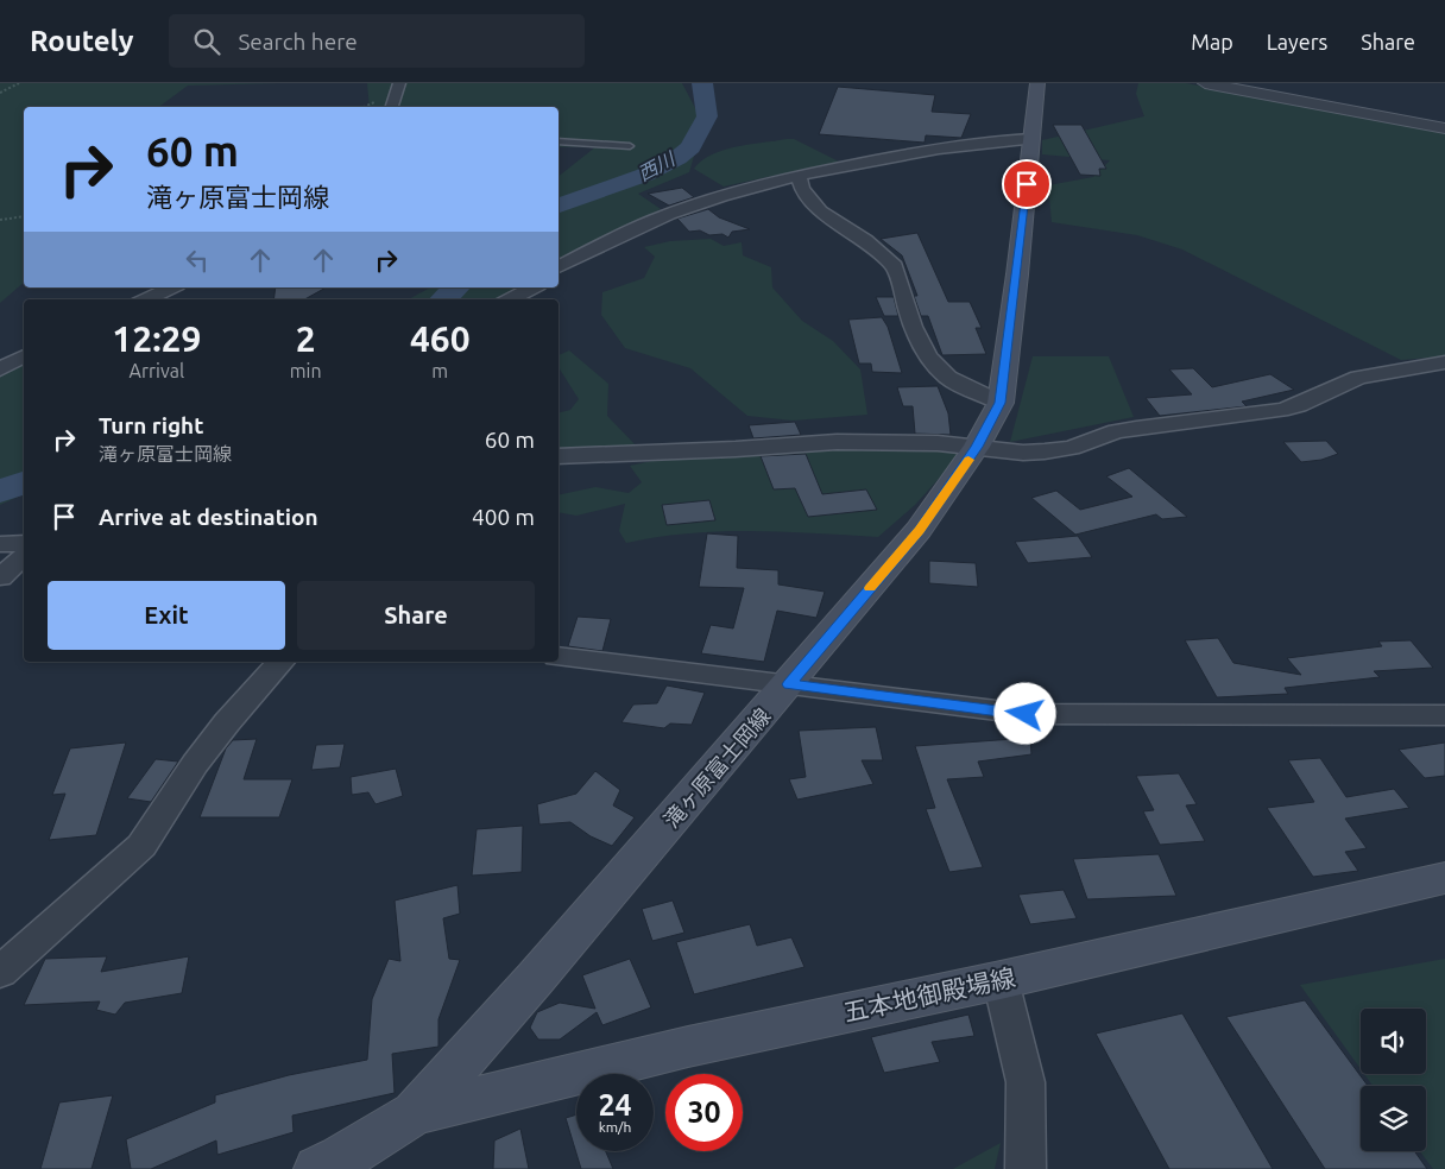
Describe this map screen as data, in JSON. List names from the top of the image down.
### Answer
{
  "streets": {
    "main road": ["滝ヶ原富士岡線", "五本地御殿場線"]
  },
  "crossings": [
    ["滝ヶ原富士岡線", "五本地御殿場線"]
  ],
  "water": ["西川"],
  "page": {
    "header": "Routely",
    "search": "Search here",
    "nav": ["Map", "Layers", "Share"],
    "turn": ["60 m", "滝ヶ原富士岡線"],
    "eta": [
      "12:29",
      "Arrival",
      "2",
      "min",
      "460",
      "m"
    ],
    "list": [
      {
        "name": "Turn right",
        "note": "滝ヶ原富士岡線",
        "value": "60 m"
      },
      {
        "name": "Arrive at destination",
        "value": "400 m"
      }
    ],
    "buttons": ["Exit", "Share"],
    "speed": "24 km/h",
    "limit": "30"
  }
}
